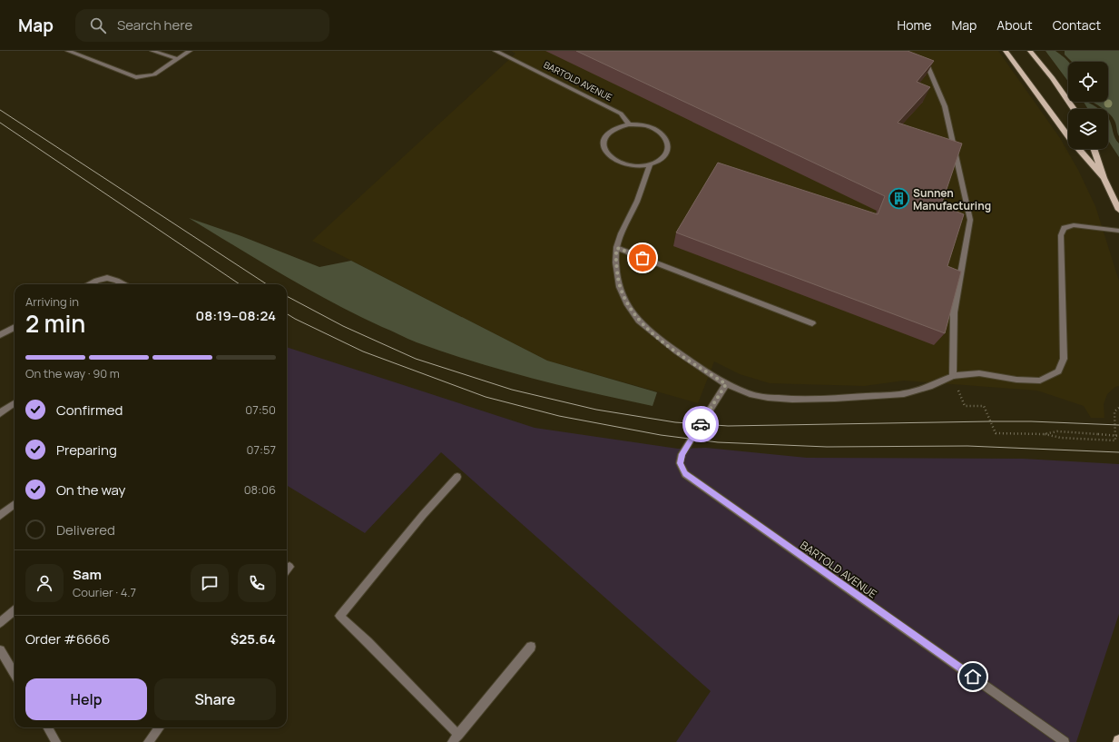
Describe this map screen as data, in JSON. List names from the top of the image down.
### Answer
{
  "streets": {
    "street": ["BARTOLD AVENUE"]
  },
  "places": {
    "building": ["Sunnen Manufacturing"]
  },
  "page": {
    "header": "Map",
    "search": "Search here",
    "nav": [
      "Home",
      "Map",
      "About",
      "Contact"
    ],
    "heading": ["2 min", "Arriving in", "08:19–08:24"],
    "panel": [
      "Sam",
      "Courier · 4.7",
      "Order #6666",
      "$25.64"
    ],
    "bar": "On the way · 90 m",
    "list": [
      ["Confirmed", "07:50"],
      ["Preparing", "07:57"],
      ["On the way", "08:06"],
      "Delivered"
    ],
    "buttons": ["Help", "Share"]
  }
}
